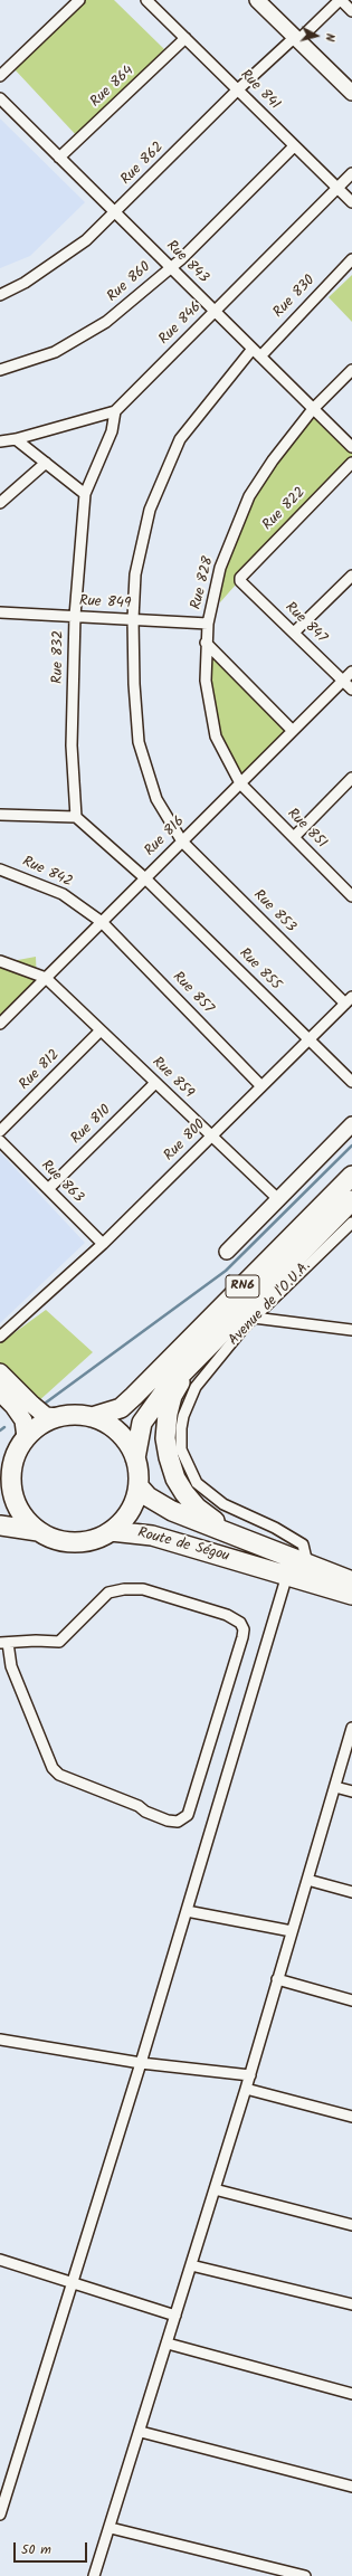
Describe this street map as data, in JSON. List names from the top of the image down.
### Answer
{
  "streets": {
    "highway": ["RN6", "Avenue de l'O.U.A.", "Route de Ségou"],
    "street": [
      "Rue 864",
      "Rue 841",
      "Rue 862",
      "Rue 843",
      "Rue 860",
      "Rue 830",
      "Rue 846",
      "Rue 822",
      "Rue 828",
      "Rue 849",
      "Rue 847",
      "Rue 832",
      "Rue 851",
      "Rue 816",
      "Rue 842",
      "Rue 853",
      "Rue 855",
      "Rue 857",
      "Rue 812",
      "Rue 859",
      "Rue 810",
      "Rue 800",
      "Rue 863"
    ]
  },
  "crossings": [
    ["Rue 864", "Rue 841"],
    ["Rue 864", "Rue 843"],
    ["Rue 841", "Rue 862"],
    ["Rue 841", "Rue 860"],
    ["Rue 841", "Rue 846"],
    ["Rue 862", "Rue 843"],
    ["Rue 843", "Rue 860"],
    ["Rue 843", "Rue 830"],
    ["Rue 843", "Rue 846"],
    ["Rue 843", "Rue 828"],
    ["Rue 830", "Rue 849"],
    ["Rue 830", "Rue 853"],
    ["Rue 846", "Rue 832"],
    ["Rue 822", "Rue 847"],
    ["Rue 828", "Rue 849"],
    ["Rue 828", "Rue 851"],
    ["Rue 828", "Rue 816"],
    ["Rue 849", "Rue 832"],
    ["Rue 849", "Rue 853"],
    ["Rue 847", "Rue 816"],
    ["Rue 851", "Rue 816"],
    ["Rue 816", "Rue 842"],
    ["Rue 816", "Rue 853"],
    ["Rue 816", "Rue 855"],
    ["Rue 816", "Rue 857"],
    ["Rue 816", "Rue 859"],
    ["Rue 842", "Rue 857"],
    ["Rue 853", "Rue 800"],
    ["Rue 855", "Rue 800"],
    ["Rue 857", "Rue 800"],
    ["Rue 812", "Rue 859"],
    ["Rue 859", "Rue 810"],
    ["Rue 859", "Rue 800"],
    ["Rue 810", "Rue 863"],
    ["Rue 800", "Rue 863"],
    ["RN6", "Avenue de l'O.U.A."],
    ["RN6", "Route de Ségou"],
    ["Avenue de l'O.U.A.", "Route de Ségou"]
  ],
  "scale_bar": "50 m",
  "north": "right"
}
